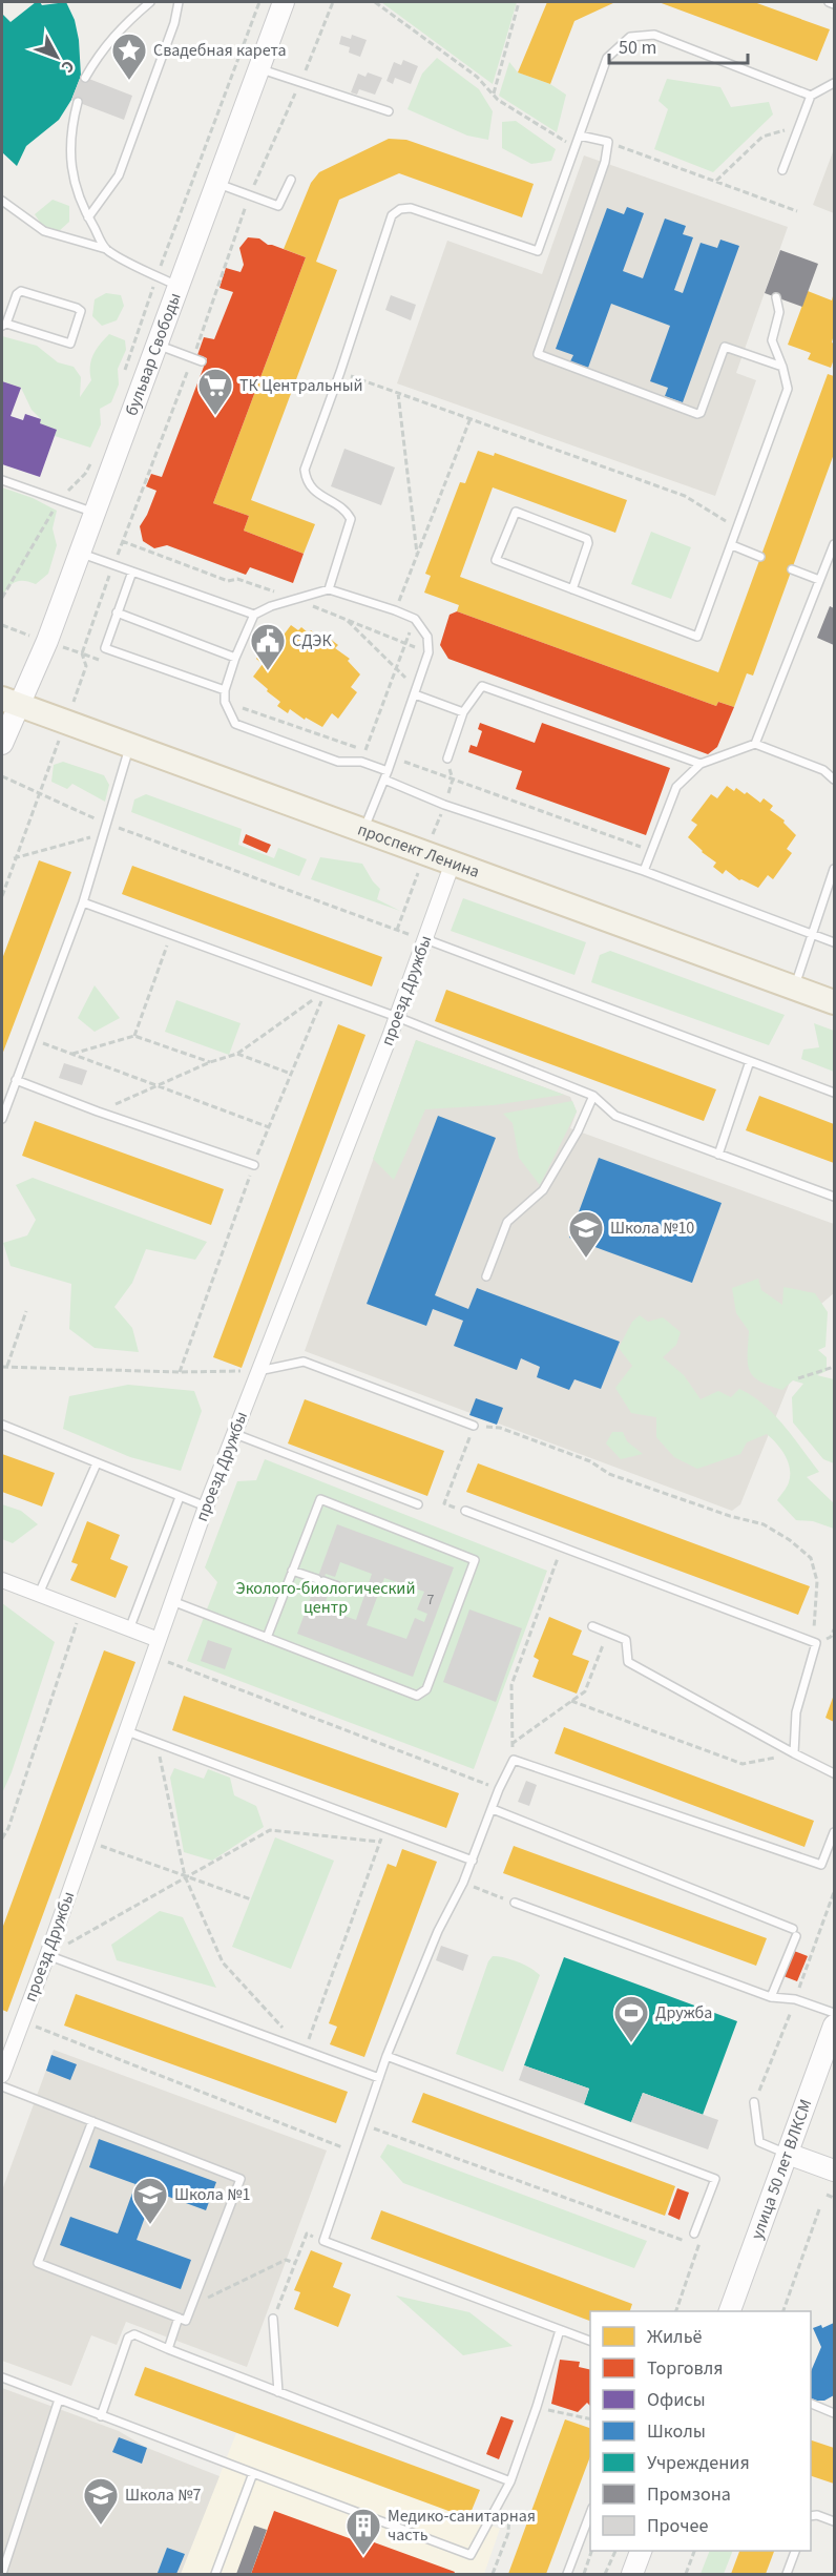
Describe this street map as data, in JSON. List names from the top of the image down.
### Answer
{
  "streets": {
    "main road": ["бульвар Свободы", "проспект Ленина", "улица 50 лет ВЛКСМ"],
    "street": ["проезд Дружбы"]
  },
  "crossings": [
    ["бульвар Свободы", "проспект Ленина"],
    ["проспект Ленина", "проезд Дружбы"]
  ],
  "parks": ["Эколого-биологический центр"],
  "places": {
    "place": ["Свадебная карета"],
    "supermarket": ["ТК Центральный"],
    "public building": ["СДЭК"],
    "school or university": ["Школа №10", "Школа №1", "Школа №7"],
    "sports": ["Дружба"],
    "building": ["Медико-санитарная часть"]
  },
  "house_numbers": ["7"],
  "legend": [
    "Жильё",
    "Торговля",
    "Офисы",
    "Школы",
    "Учреждения",
    "Промзона",
    "Прочее"
  ],
  "scale_bar": "50 m",
  "north": "bottom right"
}
